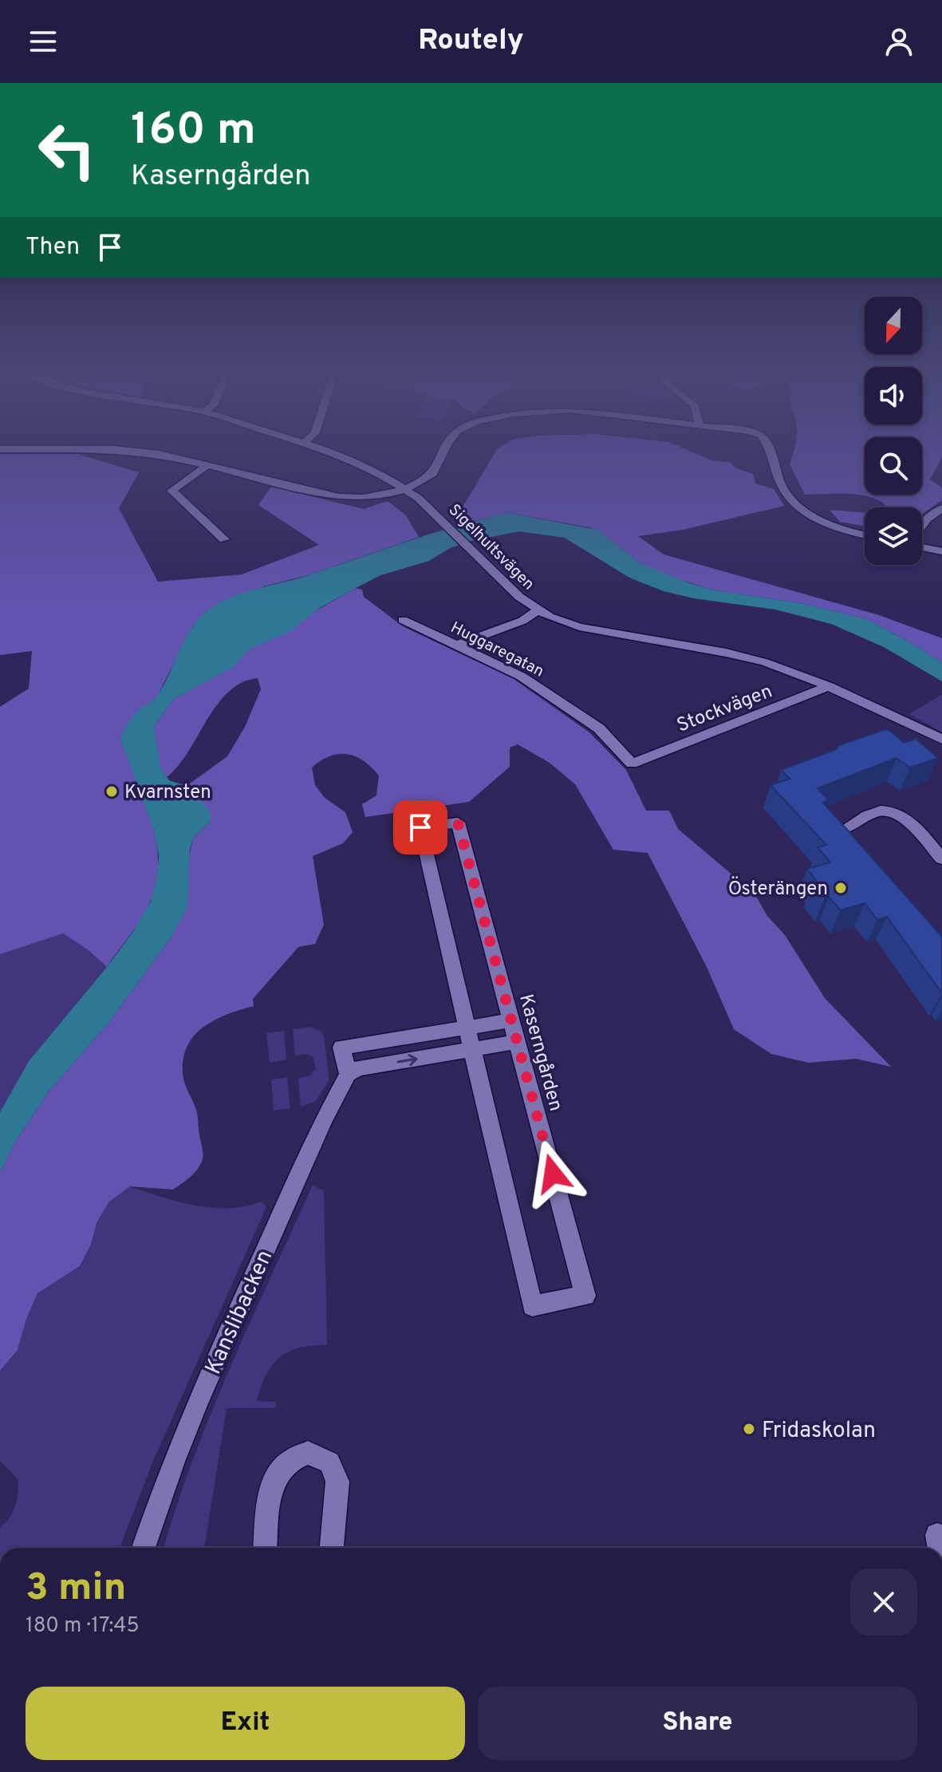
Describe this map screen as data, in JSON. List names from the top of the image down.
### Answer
{
  "streets": {
    "street": [
      "Sigelhultsvägen",
      "Huggaregatan",
      "Stockvägen",
      "Kaserngården",
      "Kanslibacken"
    ]
  },
  "crossings": [
    ["Sigelhultsvägen", "Stockvägen"],
    ["Huggaregatan", "Stockvägen"]
  ],
  "places": ["Kvarnsten", "Österängen", "Fridaskolan"],
  "north": "bottom",
  "page": {
    "header": "Routely",
    "turn": ["160 m", "Kaserngården"],
    "then": "Then",
    "heading": ["3 min", "180 m · 17:45"],
    "buttons": ["Exit", "Share"]
  }
}
